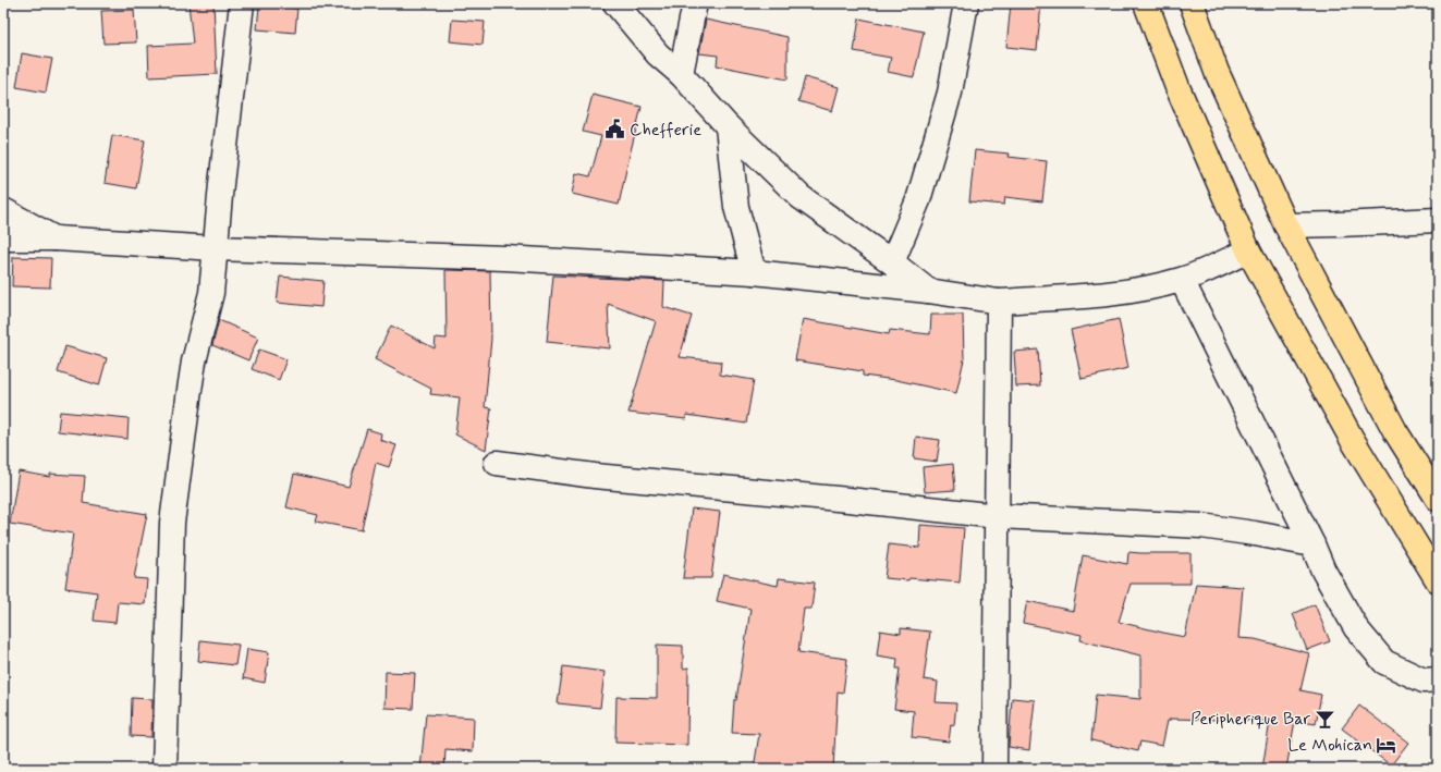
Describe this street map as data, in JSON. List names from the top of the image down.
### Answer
{
  "places": {
    "public building": ["Chefferie"],
    "bar": ["Peripherique Bar"],
    "hotel": ["Le Mohican"]
  }
}
